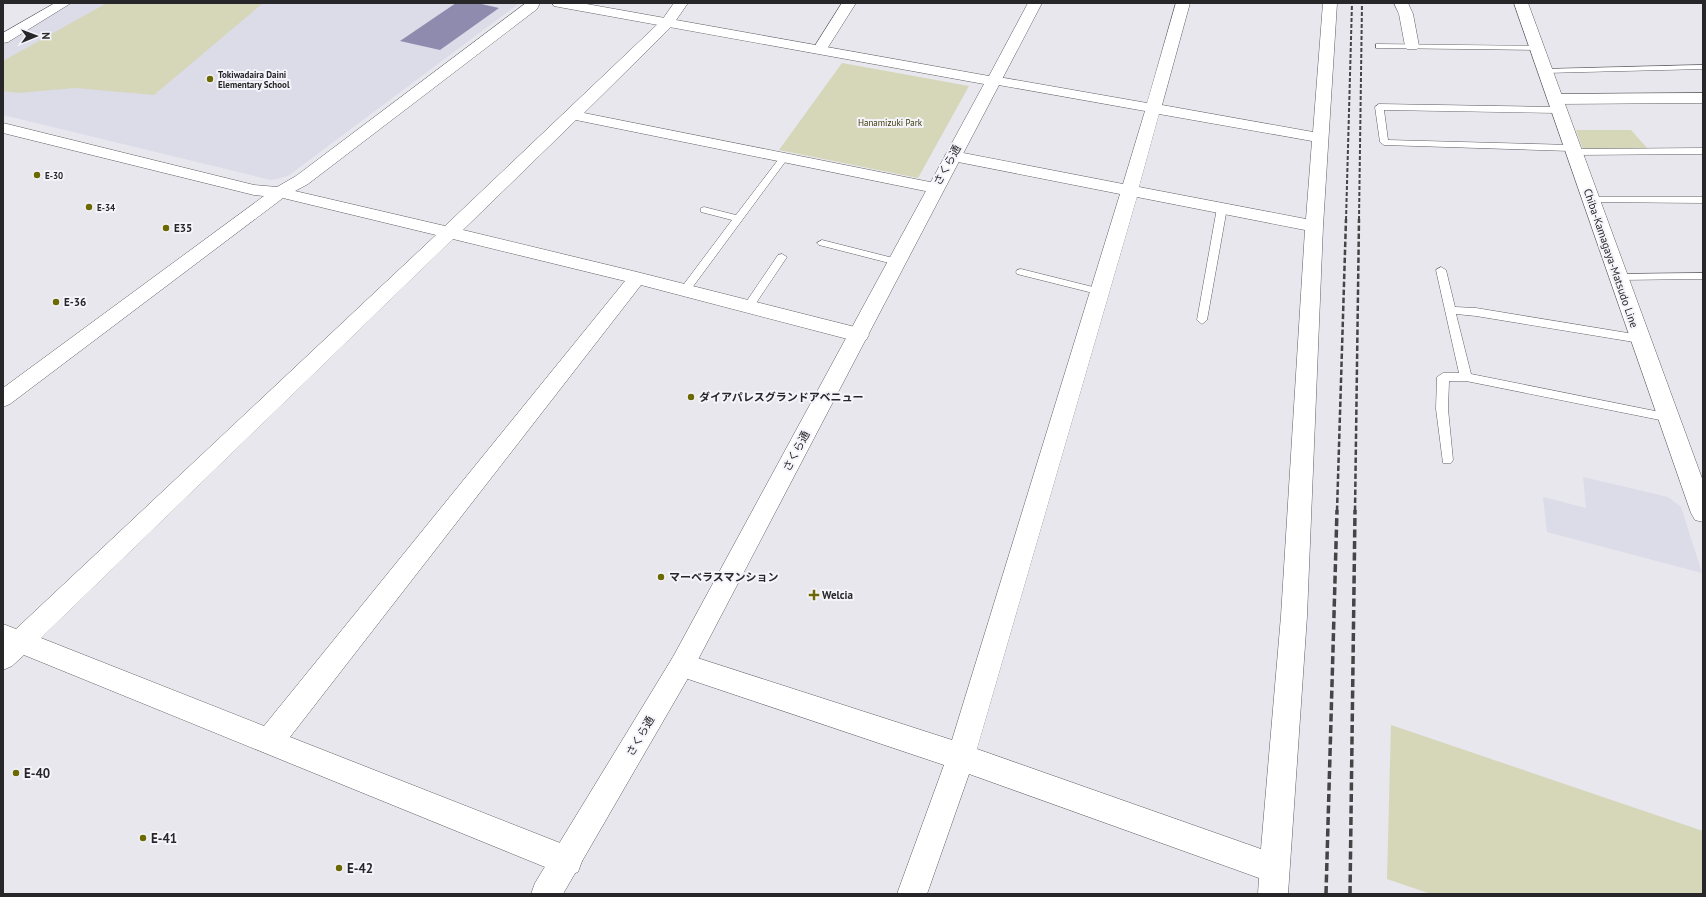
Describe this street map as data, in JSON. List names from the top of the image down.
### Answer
{
  "streets": {
    "street": ["さくら通", "Chiba-Kamagaya-Matsudo Line"]
  },
  "parks": ["Hanamizuki Park"],
  "places": {
    "other": [
      "Tokiwadaira Daini Elementary School",
      "E-30",
      "E-34",
      "E35",
      "E-36",
      "ダイアパレスグランドアベニュー",
      "マーベラスマンション",
      "E-40",
      "E-41",
      "E-42"
    ],
    "health": ["Welcia"]
  },
  "north": "right"
}
